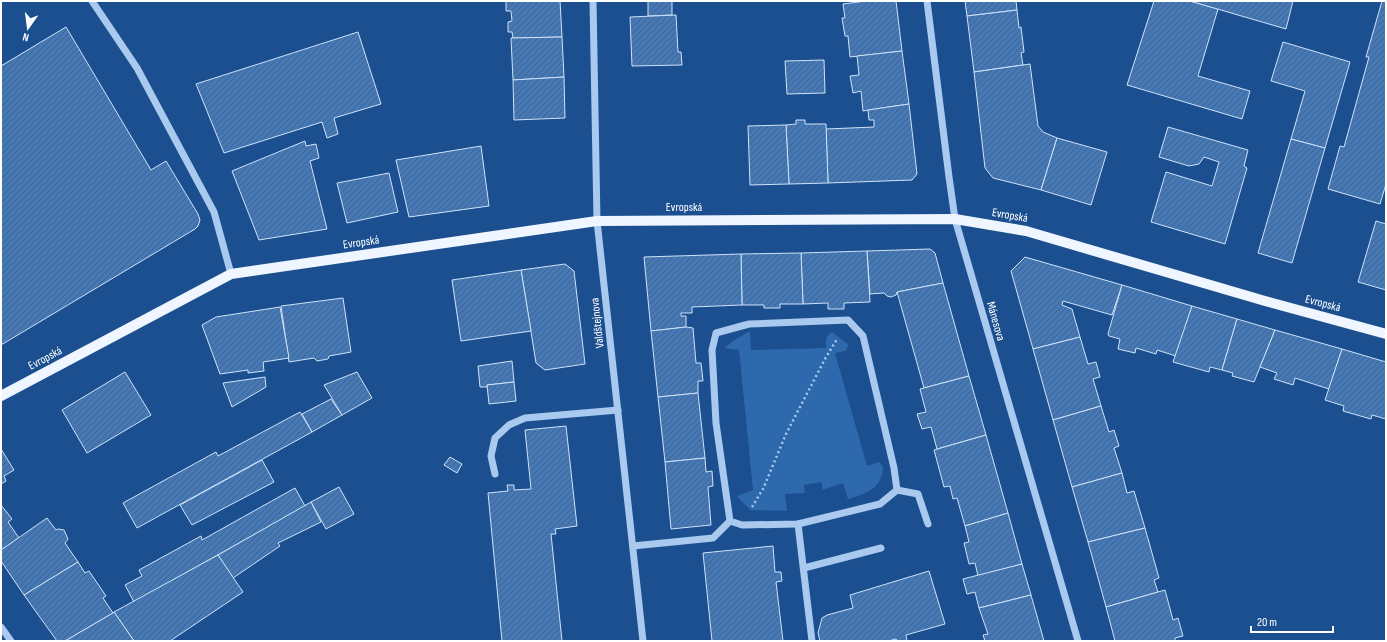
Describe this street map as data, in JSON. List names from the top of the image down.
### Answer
{
  "streets": {
    "main road": ["Evropská"],
    "street": ["Mánesova", "Valdštejnova"]
  },
  "crossings": [
    ["Evropská", "Mánesova"],
    ["Evropská", "Valdštejnova"]
  ],
  "scale_bar": "20 m",
  "north": "bottom"
}
